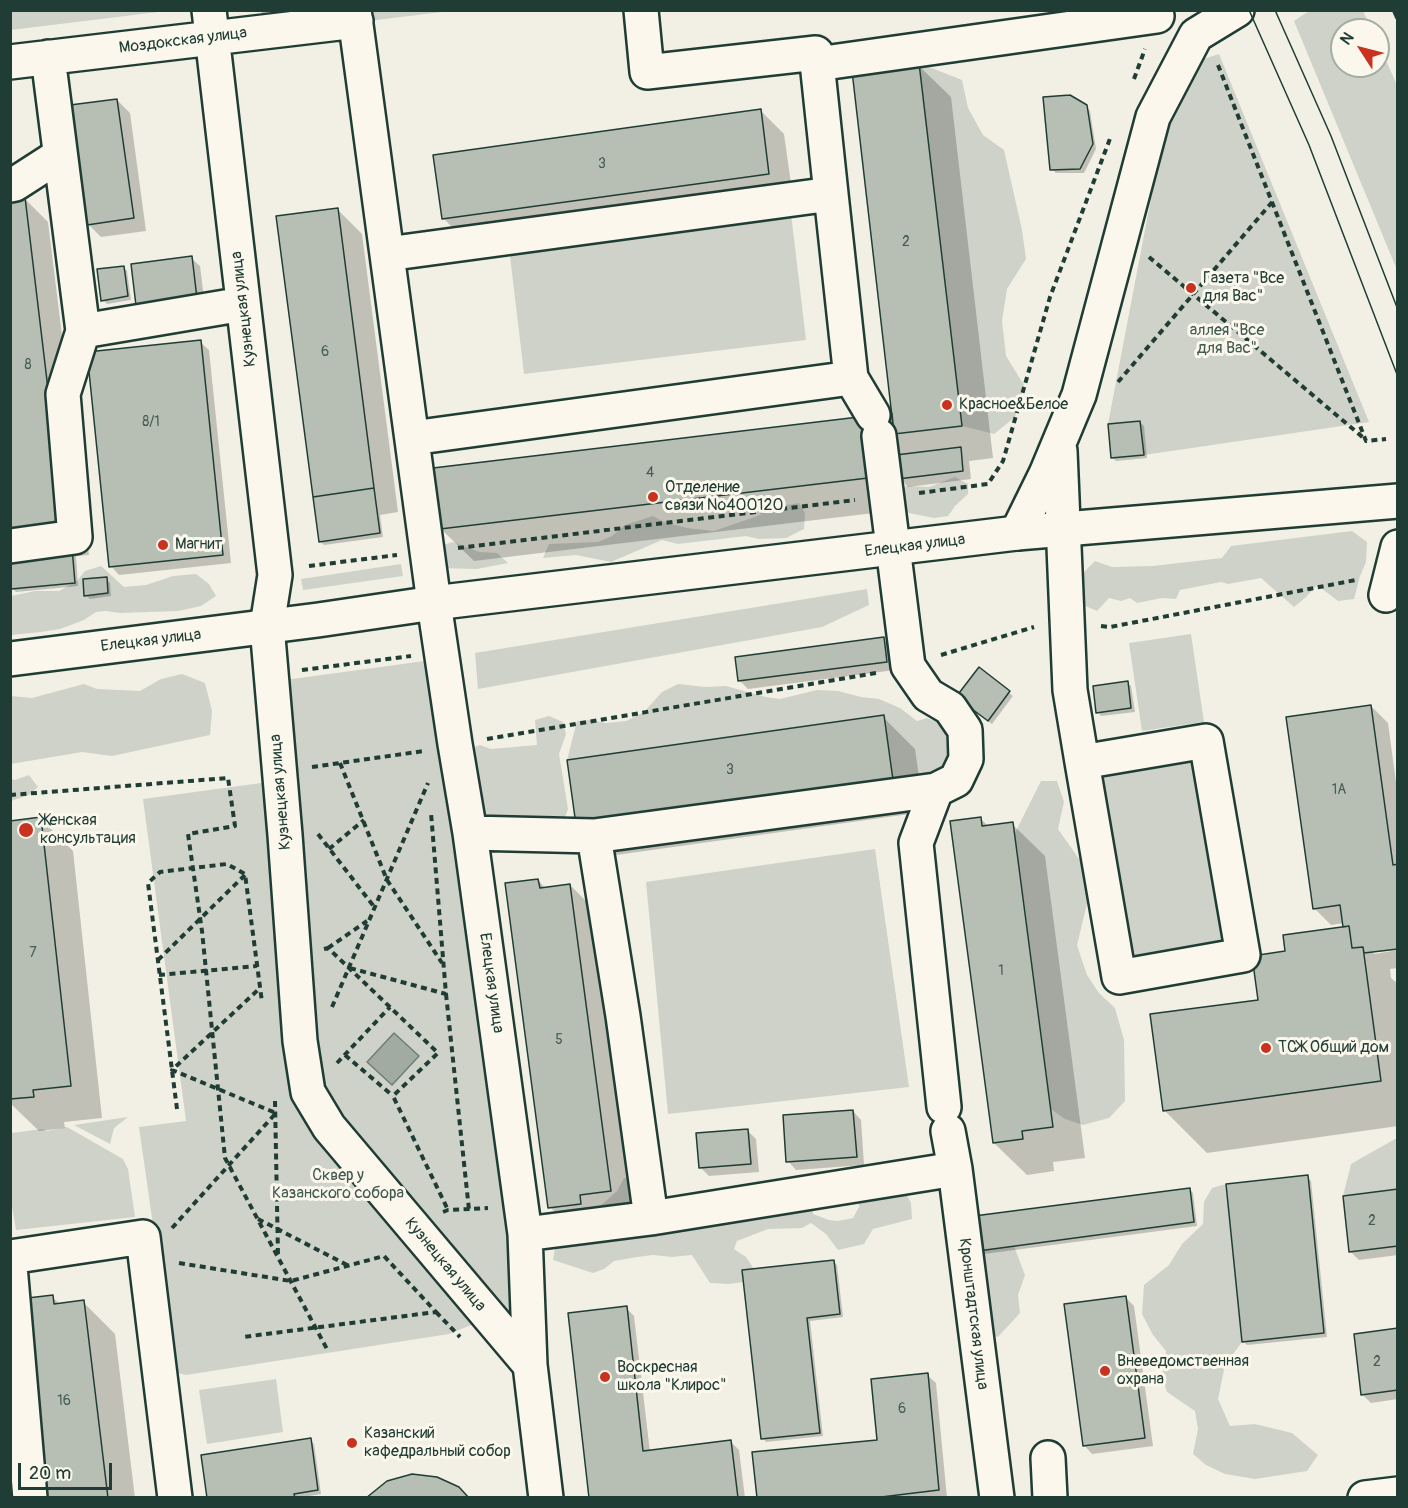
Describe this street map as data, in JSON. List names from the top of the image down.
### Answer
{
  "streets": {
    "street": [
      "Моздокская улица",
      "Кузнецкая улица",
      "Елецкая улица",
      "Кронштадтская улица"
    ]
  },
  "crossings": [
    ["Моздокская улица", "Кузнецкая улица"],
    ["Кузнецкая улица", "Елецкая улица"]
  ],
  "parks": ["аллея \"Все для Вас\"", "Сквер у Казанского собора"],
  "places": [
    "Газета \"Все для Вас\"",
    "Красное&Белое",
    "Отделение связи №400120",
    "Магнит",
    "Женская консультация",
    "ТСЖ Общий дом",
    "Вневедомственная охрана",
    "Воскресная школа \"Клирос\"",
    "Казанский кафедральный собор"
  ],
  "house_numbers": [
    "3",
    "2",
    "6",
    "8",
    "8/1",
    "4",
    "3",
    "1А",
    "7",
    "1",
    "5",
    "2",
    "2",
    "16",
    "6"
  ],
  "scale_bar": "20 m",
  "north": "top left"
}
